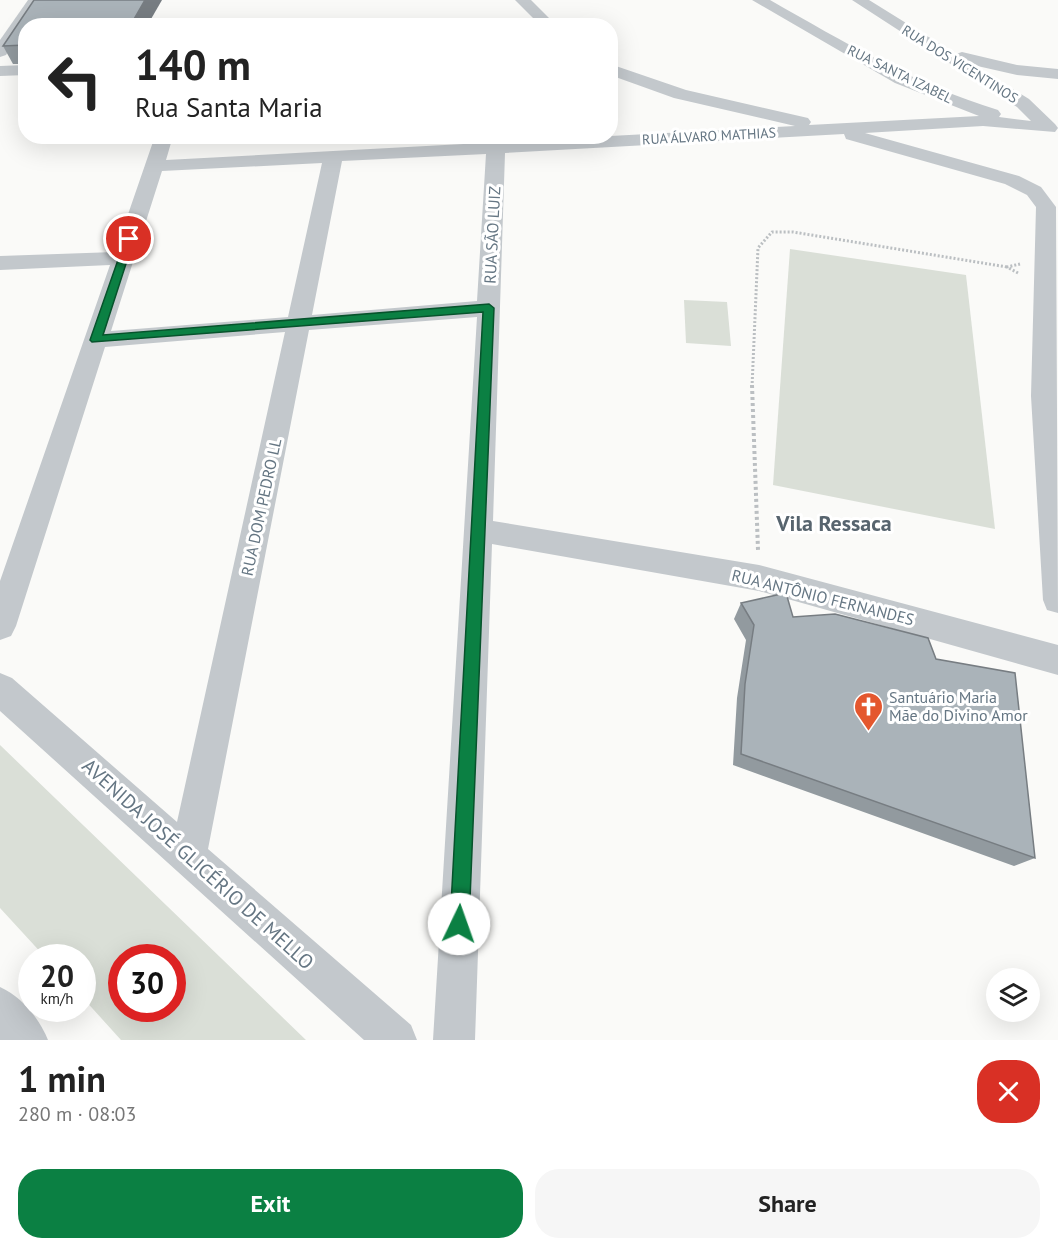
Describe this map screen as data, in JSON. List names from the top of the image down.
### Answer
{
  "streets": {
    "street": [
      "RUA DOS VICENTINOS",
      "RUA SANTA IZABEL",
      "RUA ÁLVARO MATHIAS",
      "RUA SÃO LUIZ",
      "RUA DOM PEDRO LL",
      "RUA ANTÔNIO FERNANDES",
      "AVENIDA JOSÉ GLICÉRIO DE MELLO"
    ]
  },
  "crossings": [
    ["RUA DOS VICENTINOS", "RUA SANTA IZABEL"],
    ["RUA DOS VICENTINOS", "RUA ÁLVARO MATHIAS"],
    ["RUA SANTA IZABEL", "RUA ÁLVARO MATHIAS"],
    ["RUA ÁLVARO MATHIAS", "RUA SÃO LUIZ"],
    ["RUA ÁLVARO MATHIAS", "RUA DOM PEDRO LL"],
    ["RUA SÃO LUIZ", "RUA ANTÔNIO FERNANDES"],
    ["RUA DOM PEDRO LL", "AVENIDA JOSÉ GLICÉRIO DE MELLO"]
  ],
  "districts": ["Vila Ressaca"],
  "places": {
    "church": ["Santuário Maria Mãe do Divino Amor"]
  },
  "page": {
    "turn": ["140 m", "Rua Santa Maria"],
    "speed": "20 km/h",
    "limit": "30",
    "heading": ["1 min", "280 m · 08:03"],
    "buttons": ["Exit", "Share"]
  }
}
